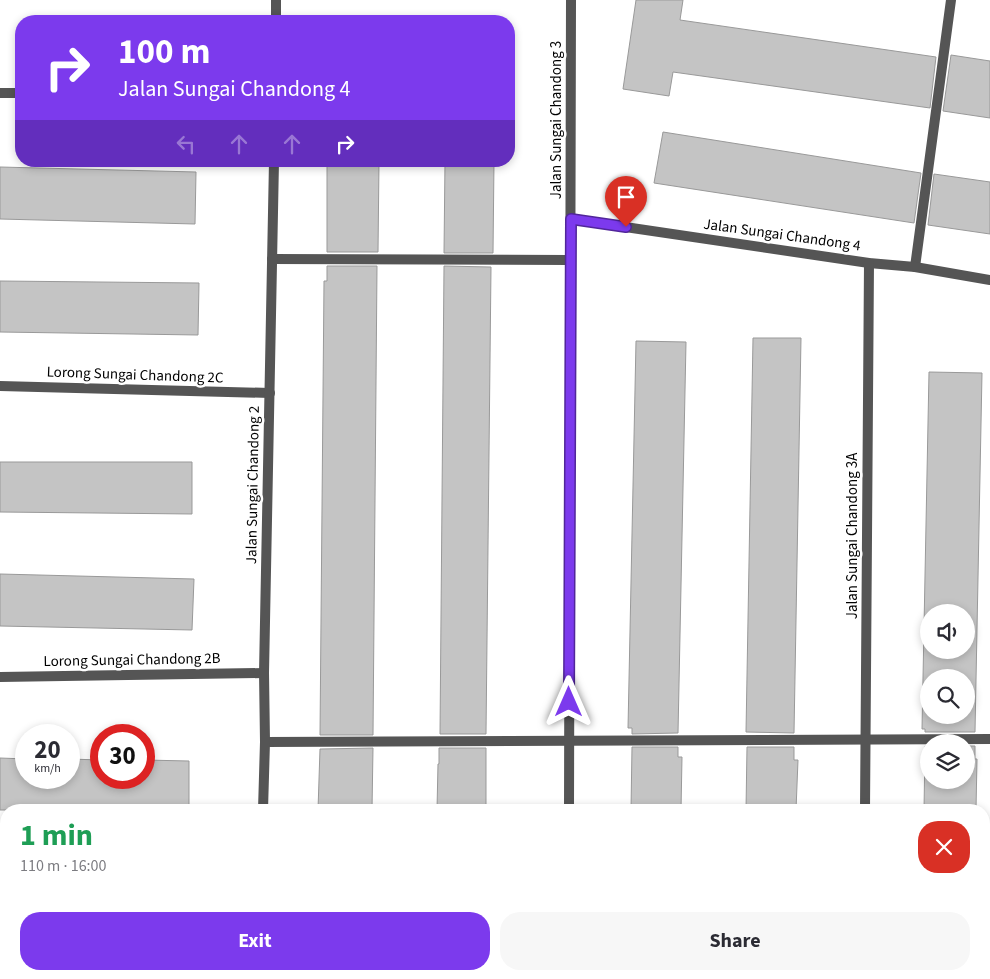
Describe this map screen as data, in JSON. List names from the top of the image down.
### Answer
{
  "streets": {
    "street": [
      "Jalan Sungai Chandong 3",
      "Jalan Sungai Chandong 4",
      "Lorong Sungai Chandong 2C",
      "Jalan Sungai Chandong 2",
      "Jalan Sungai Chandong 3A",
      "Lorong Sungai Chandong 2B"
    ]
  },
  "crossings": [
    ["Jalan Sungai Chandong 3", "Jalan Sungai Chandong 4"],
    ["Jalan Sungai Chandong 4", "Jalan Sungai Chandong 3A"],
    ["Lorong Sungai Chandong 2C", "Jalan Sungai Chandong 2"],
    ["Jalan Sungai Chandong 2", "Lorong Sungai Chandong 2B"]
  ],
  "page": {
    "turn": ["100 m", "Jalan Sungai Chandong 4"],
    "speed": "20 km/h",
    "limit": "30",
    "heading": ["1 min", "110 m · 16:00"],
    "buttons": ["Exit", "Share"]
  }
}
